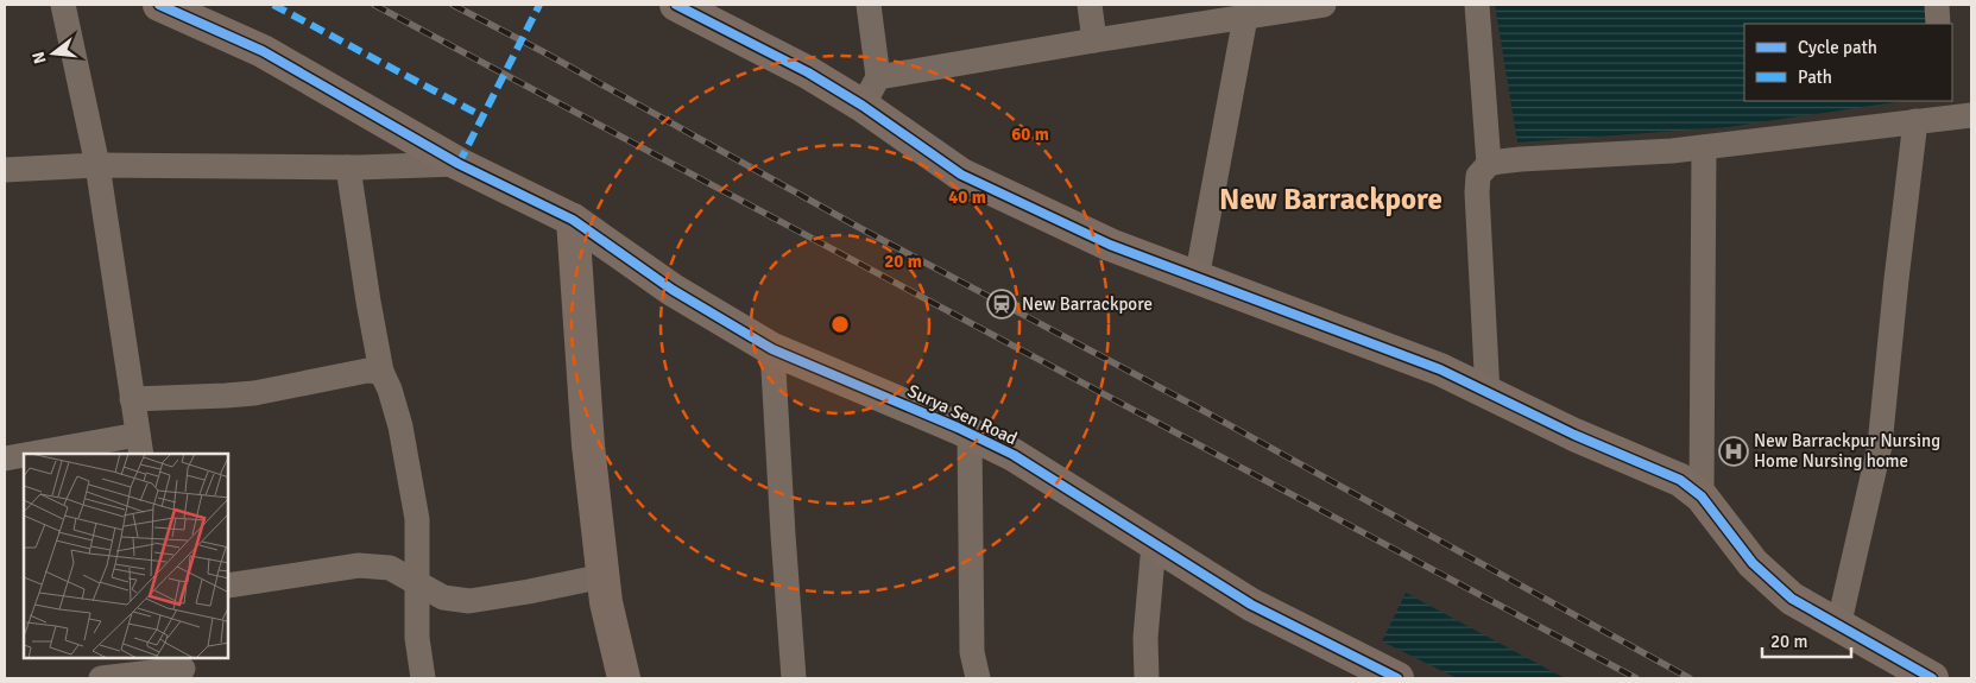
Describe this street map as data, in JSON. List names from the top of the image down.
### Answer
{
  "streets": {
    "street": ["Surya Sen Road"]
  },
  "districts": ["New Barrackpore"],
  "places": {
    "station": ["New Barrackpore"],
    "hospital": ["New Barrackpur Nursing Home Nursing home"]
  },
  "legend": ["Cycle path", "Path"],
  "scale_bar": "20 m",
  "north": "left",
  "rings": ["60 m", "40 m", "20 m"]
}
